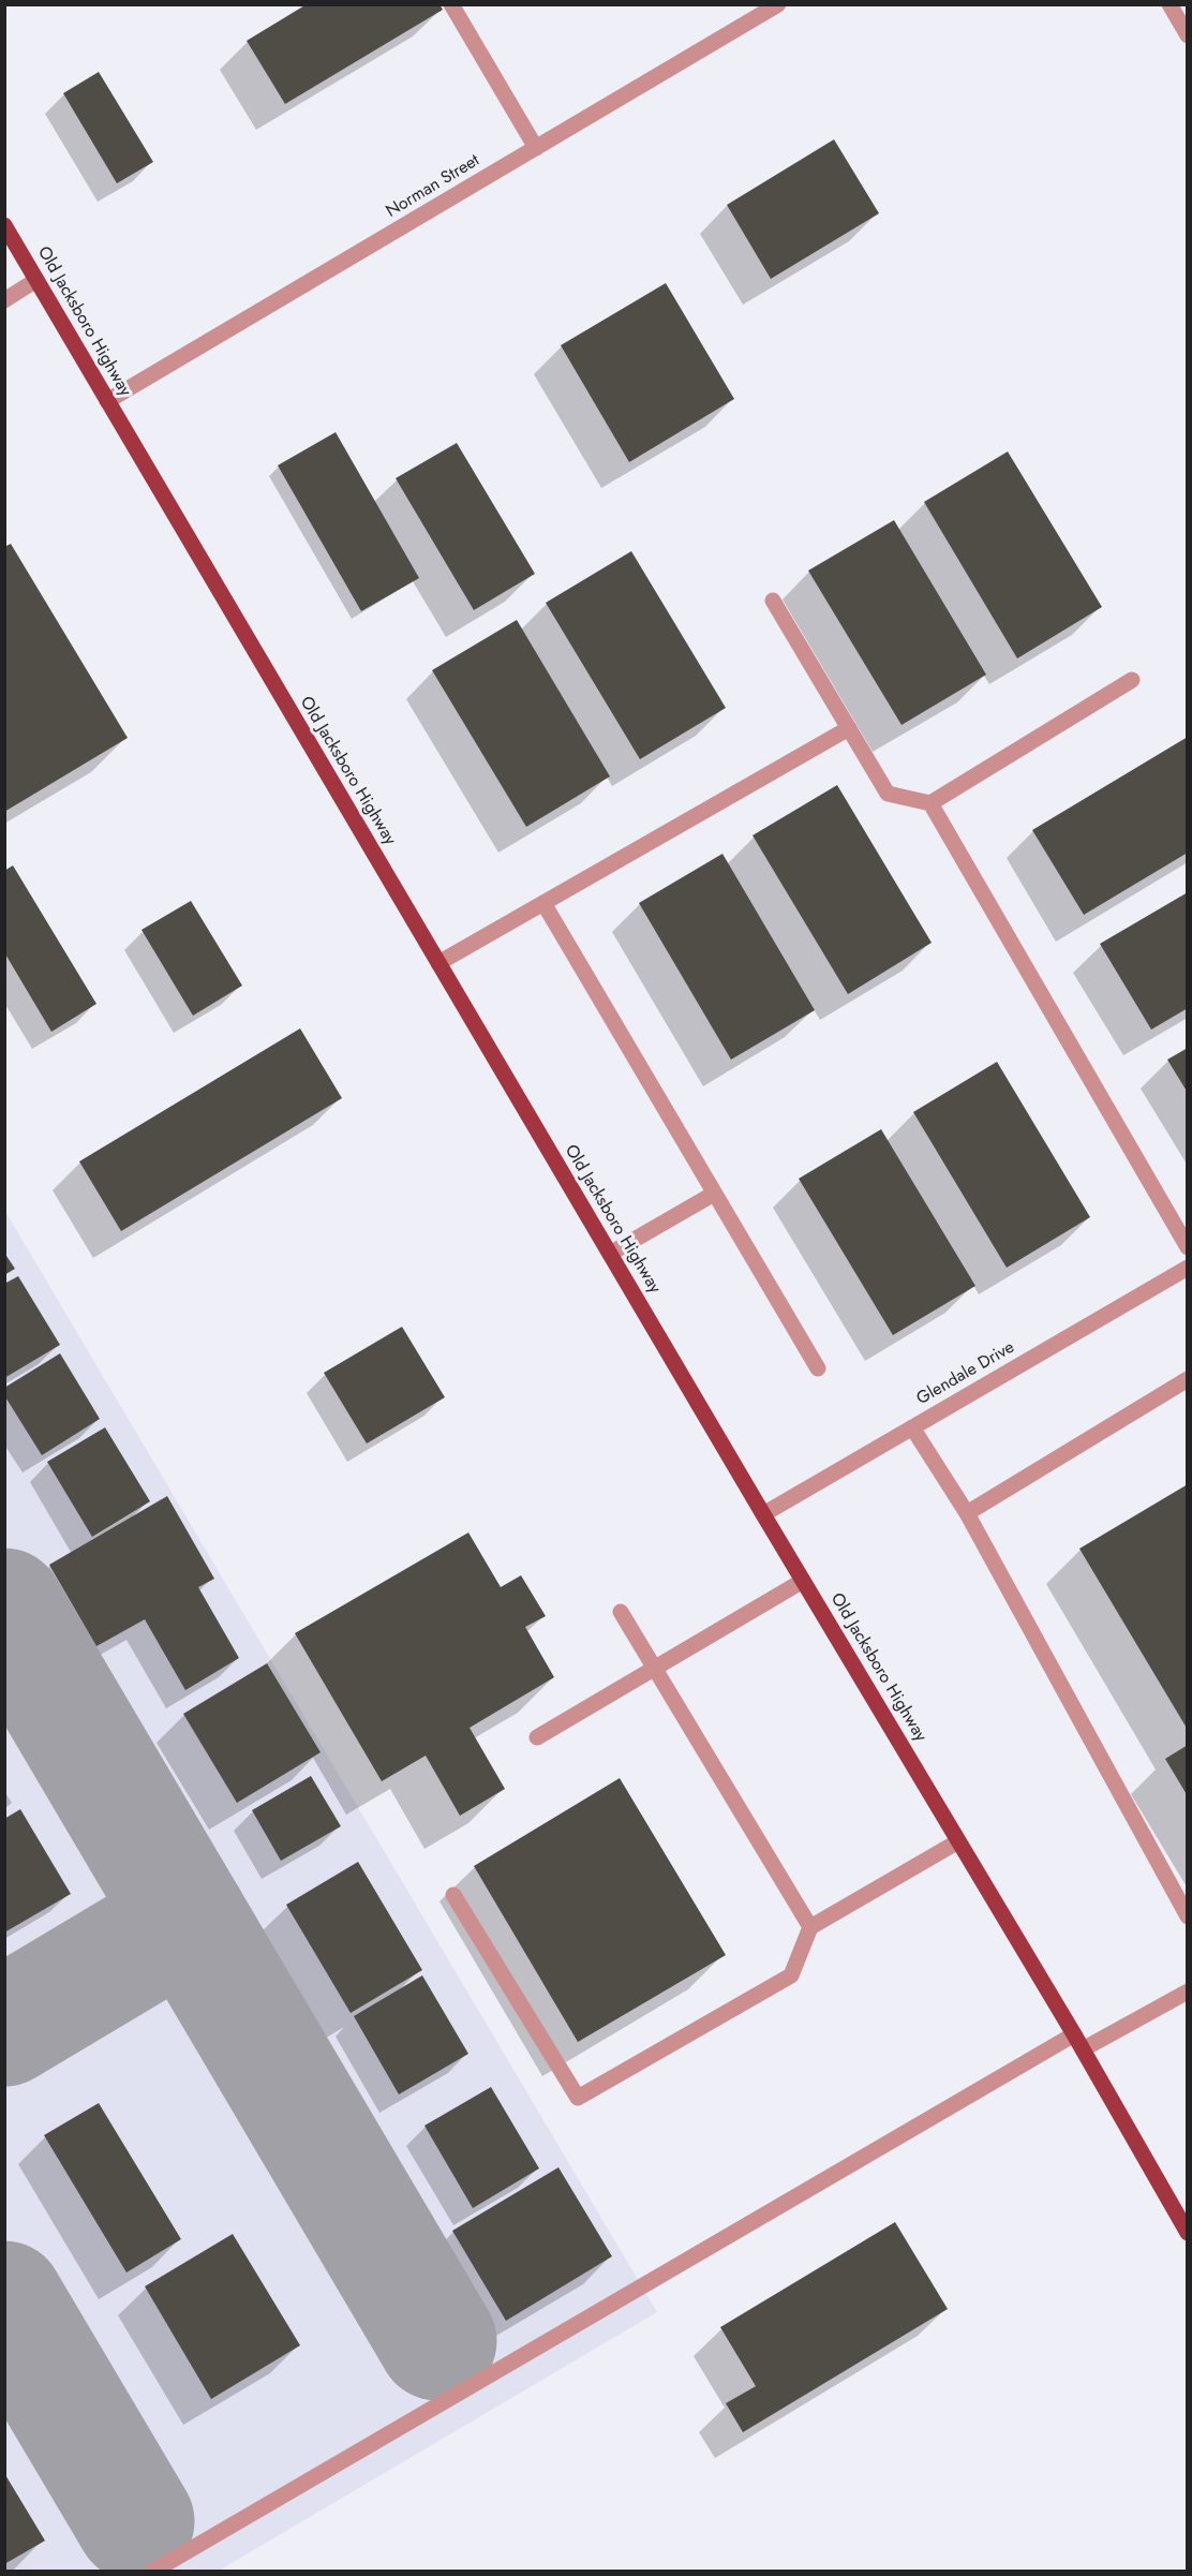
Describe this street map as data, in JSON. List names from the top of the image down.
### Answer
{
  "streets": {
    "main road": ["Old Jacksboro Highway"],
    "street": ["Norman Street", "Glendale Drive"]
  },
  "crossings": [
    ["Norman Street", "Old Jacksboro Highway"],
    ["Old Jacksboro Highway", "Glendale Drive"]
  ]
}
